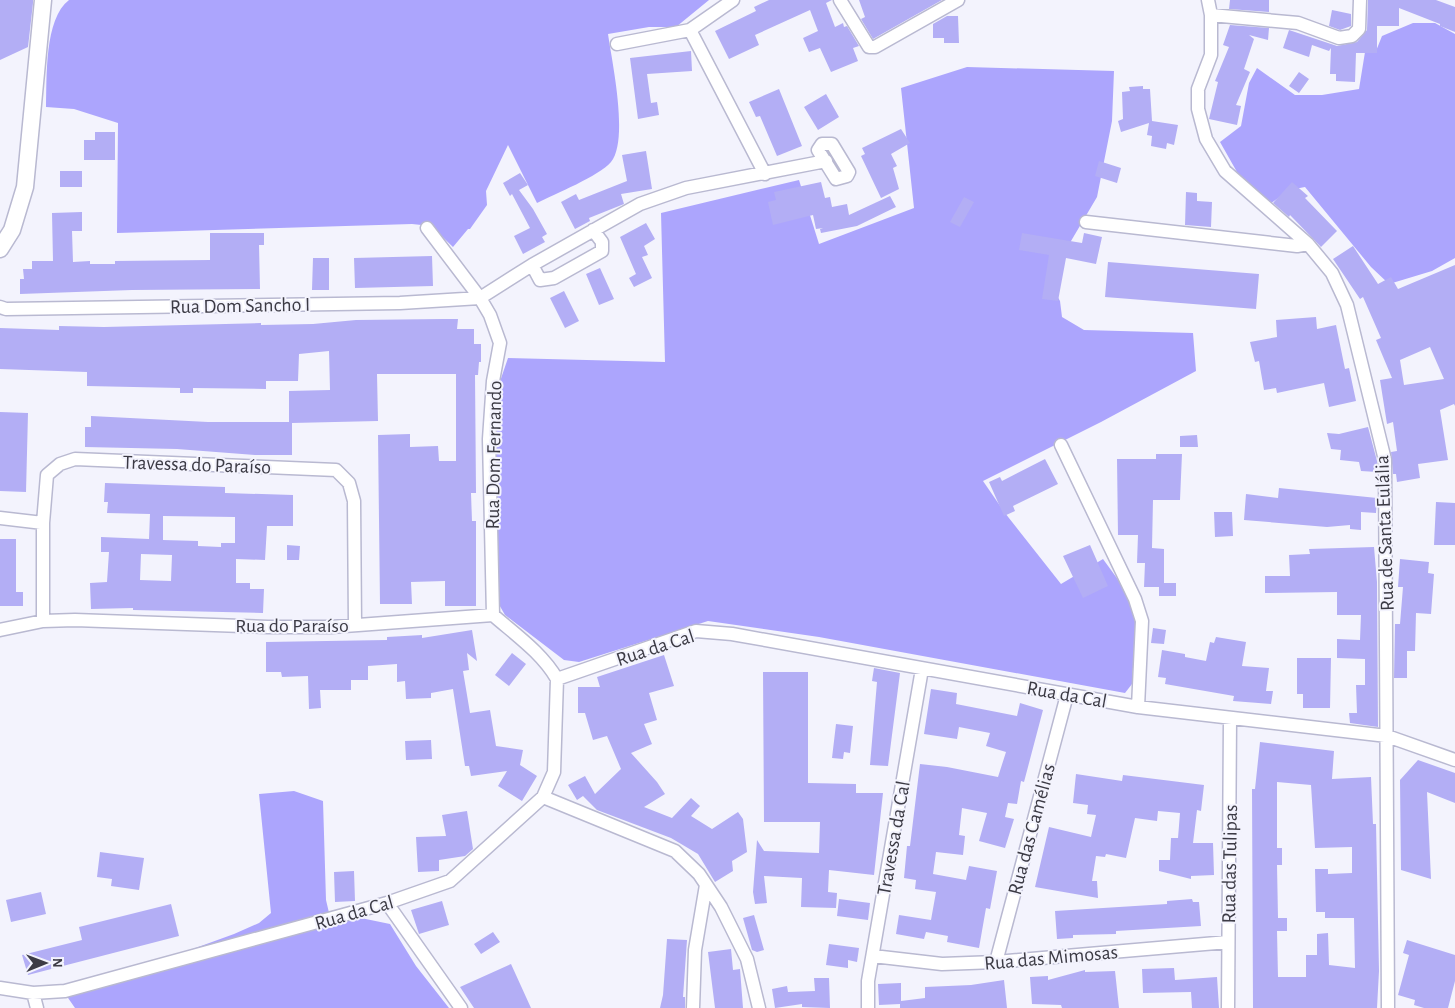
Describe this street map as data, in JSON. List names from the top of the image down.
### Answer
{
  "streets": {
    "street": [
      "Rua Dom Sancho I",
      "Rua Dom Fernando",
      "Travessa do Paraíso",
      "Rua de Santa Eulália",
      "Rua do Paraíso",
      "Rua da Cal",
      "Rua das Camélias",
      "Travessa da Cal",
      "Rua das Tulipas",
      "Rua das Mimosas"
    ]
  },
  "crossings": [
    ["Rua Dom Sancho I", "Rua Dom Fernando"],
    ["Rua Dom Fernando", "Rua do Paraíso"],
    ["Travessa do Paraíso", "Rua do Paraíso"],
    ["Rua de Santa Eulália", "Rua da Cal"],
    ["Rua da Cal", "Rua das Camélias"],
    ["Rua da Cal", "Travessa da Cal"],
    ["Rua da Cal", "Rua das Tulipas"],
    ["Rua das Camélias", "Rua das Mimosas"],
    ["Travessa da Cal", "Rua das Mimosas"],
    ["Rua das Tulipas", "Rua das Mimosas"]
  ],
  "north": "right"
}
